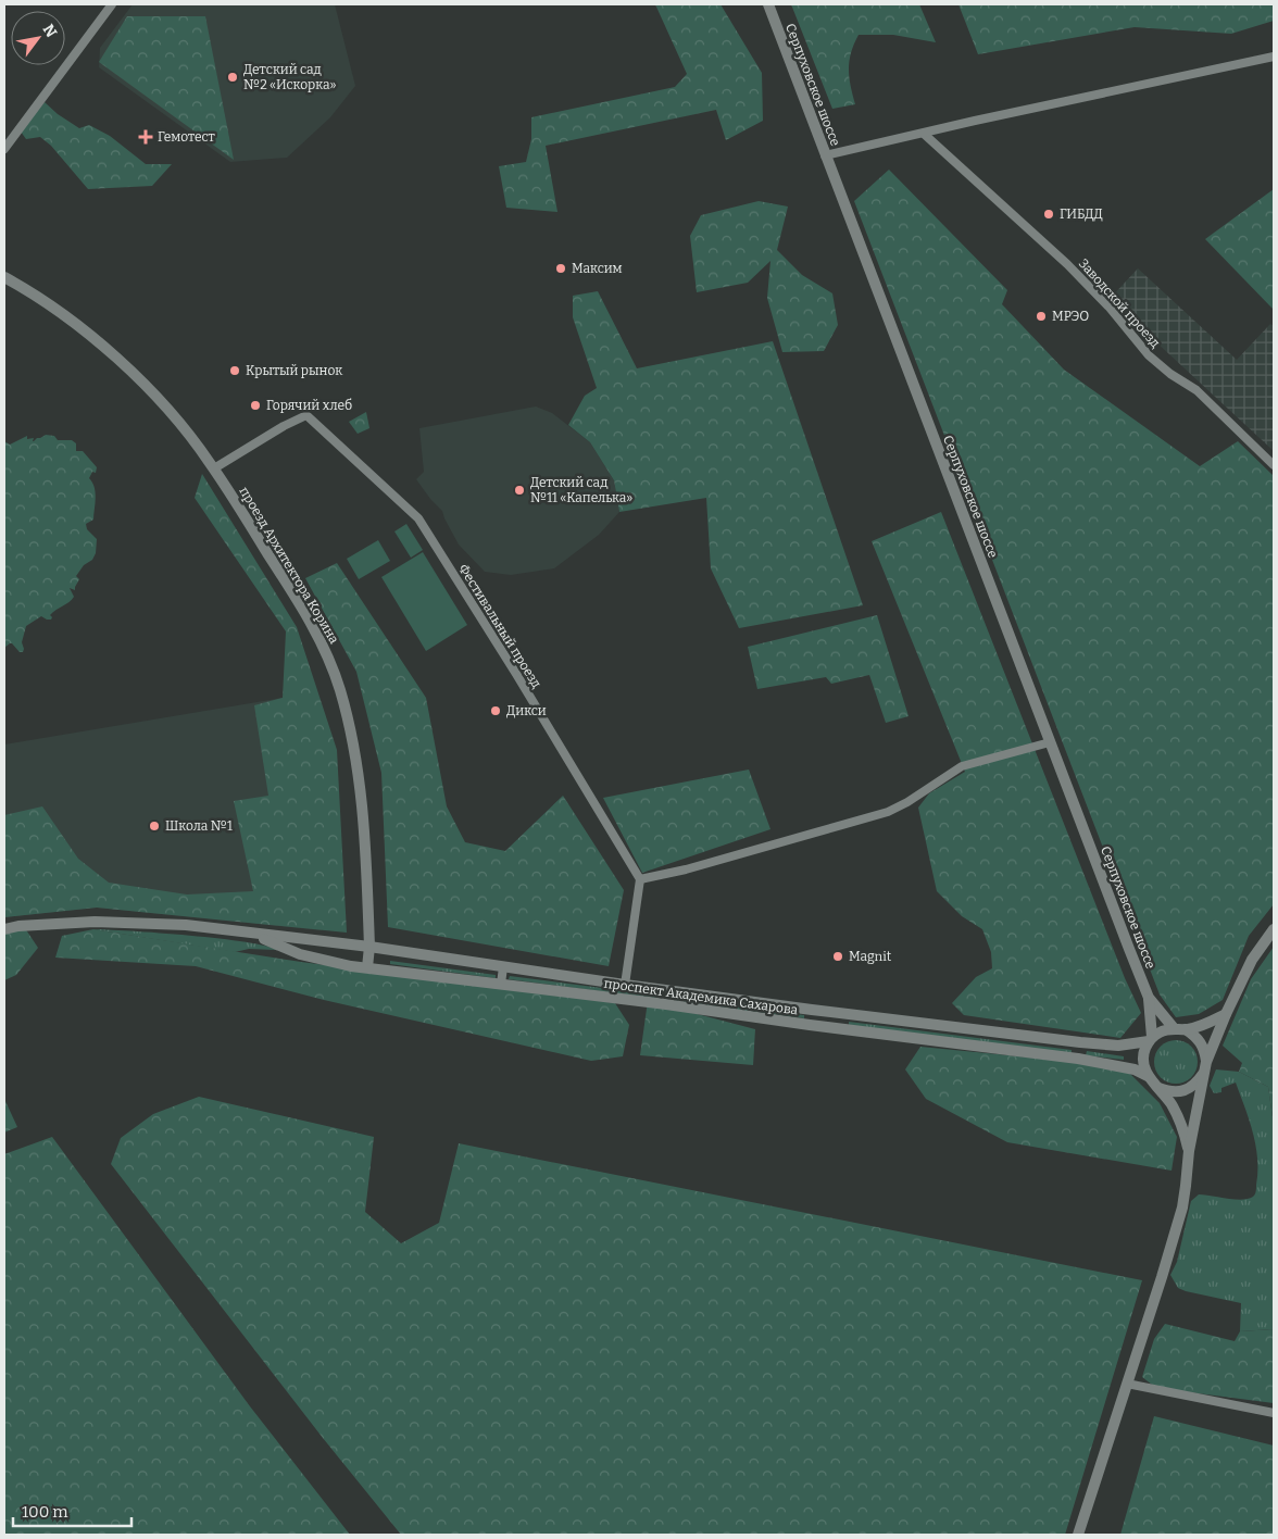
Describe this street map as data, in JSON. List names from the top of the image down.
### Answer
{
  "streets": {
    "street": [
      "Серпуховское шоссе",
      "Заводской проезд",
      "проезд Архитектора Корина",
      "Фестивальный проезд",
      "проспект Академика Сахарова"
    ]
  },
  "crossings": [
    ["проезд Архитектора Корина", "Фестивальный проезд"],
    ["проезд Архитектора Корина", "проспект Академика Сахарова"]
  ],
  "places": {
    "other": [
      "Детcкий сад №2 «Искорка»",
      "ГИБДД",
      "Максим",
      "МРЭО",
      "Крытый рынок",
      "Горячий хлеб",
      "Детский сад №11 «Капелька»",
      "Дикси",
      "Школа №1",
      "Magnit"
    ],
    "health": ["Гемотест"]
  },
  "scale_bar": "100 m",
  "north": "top right"
}
